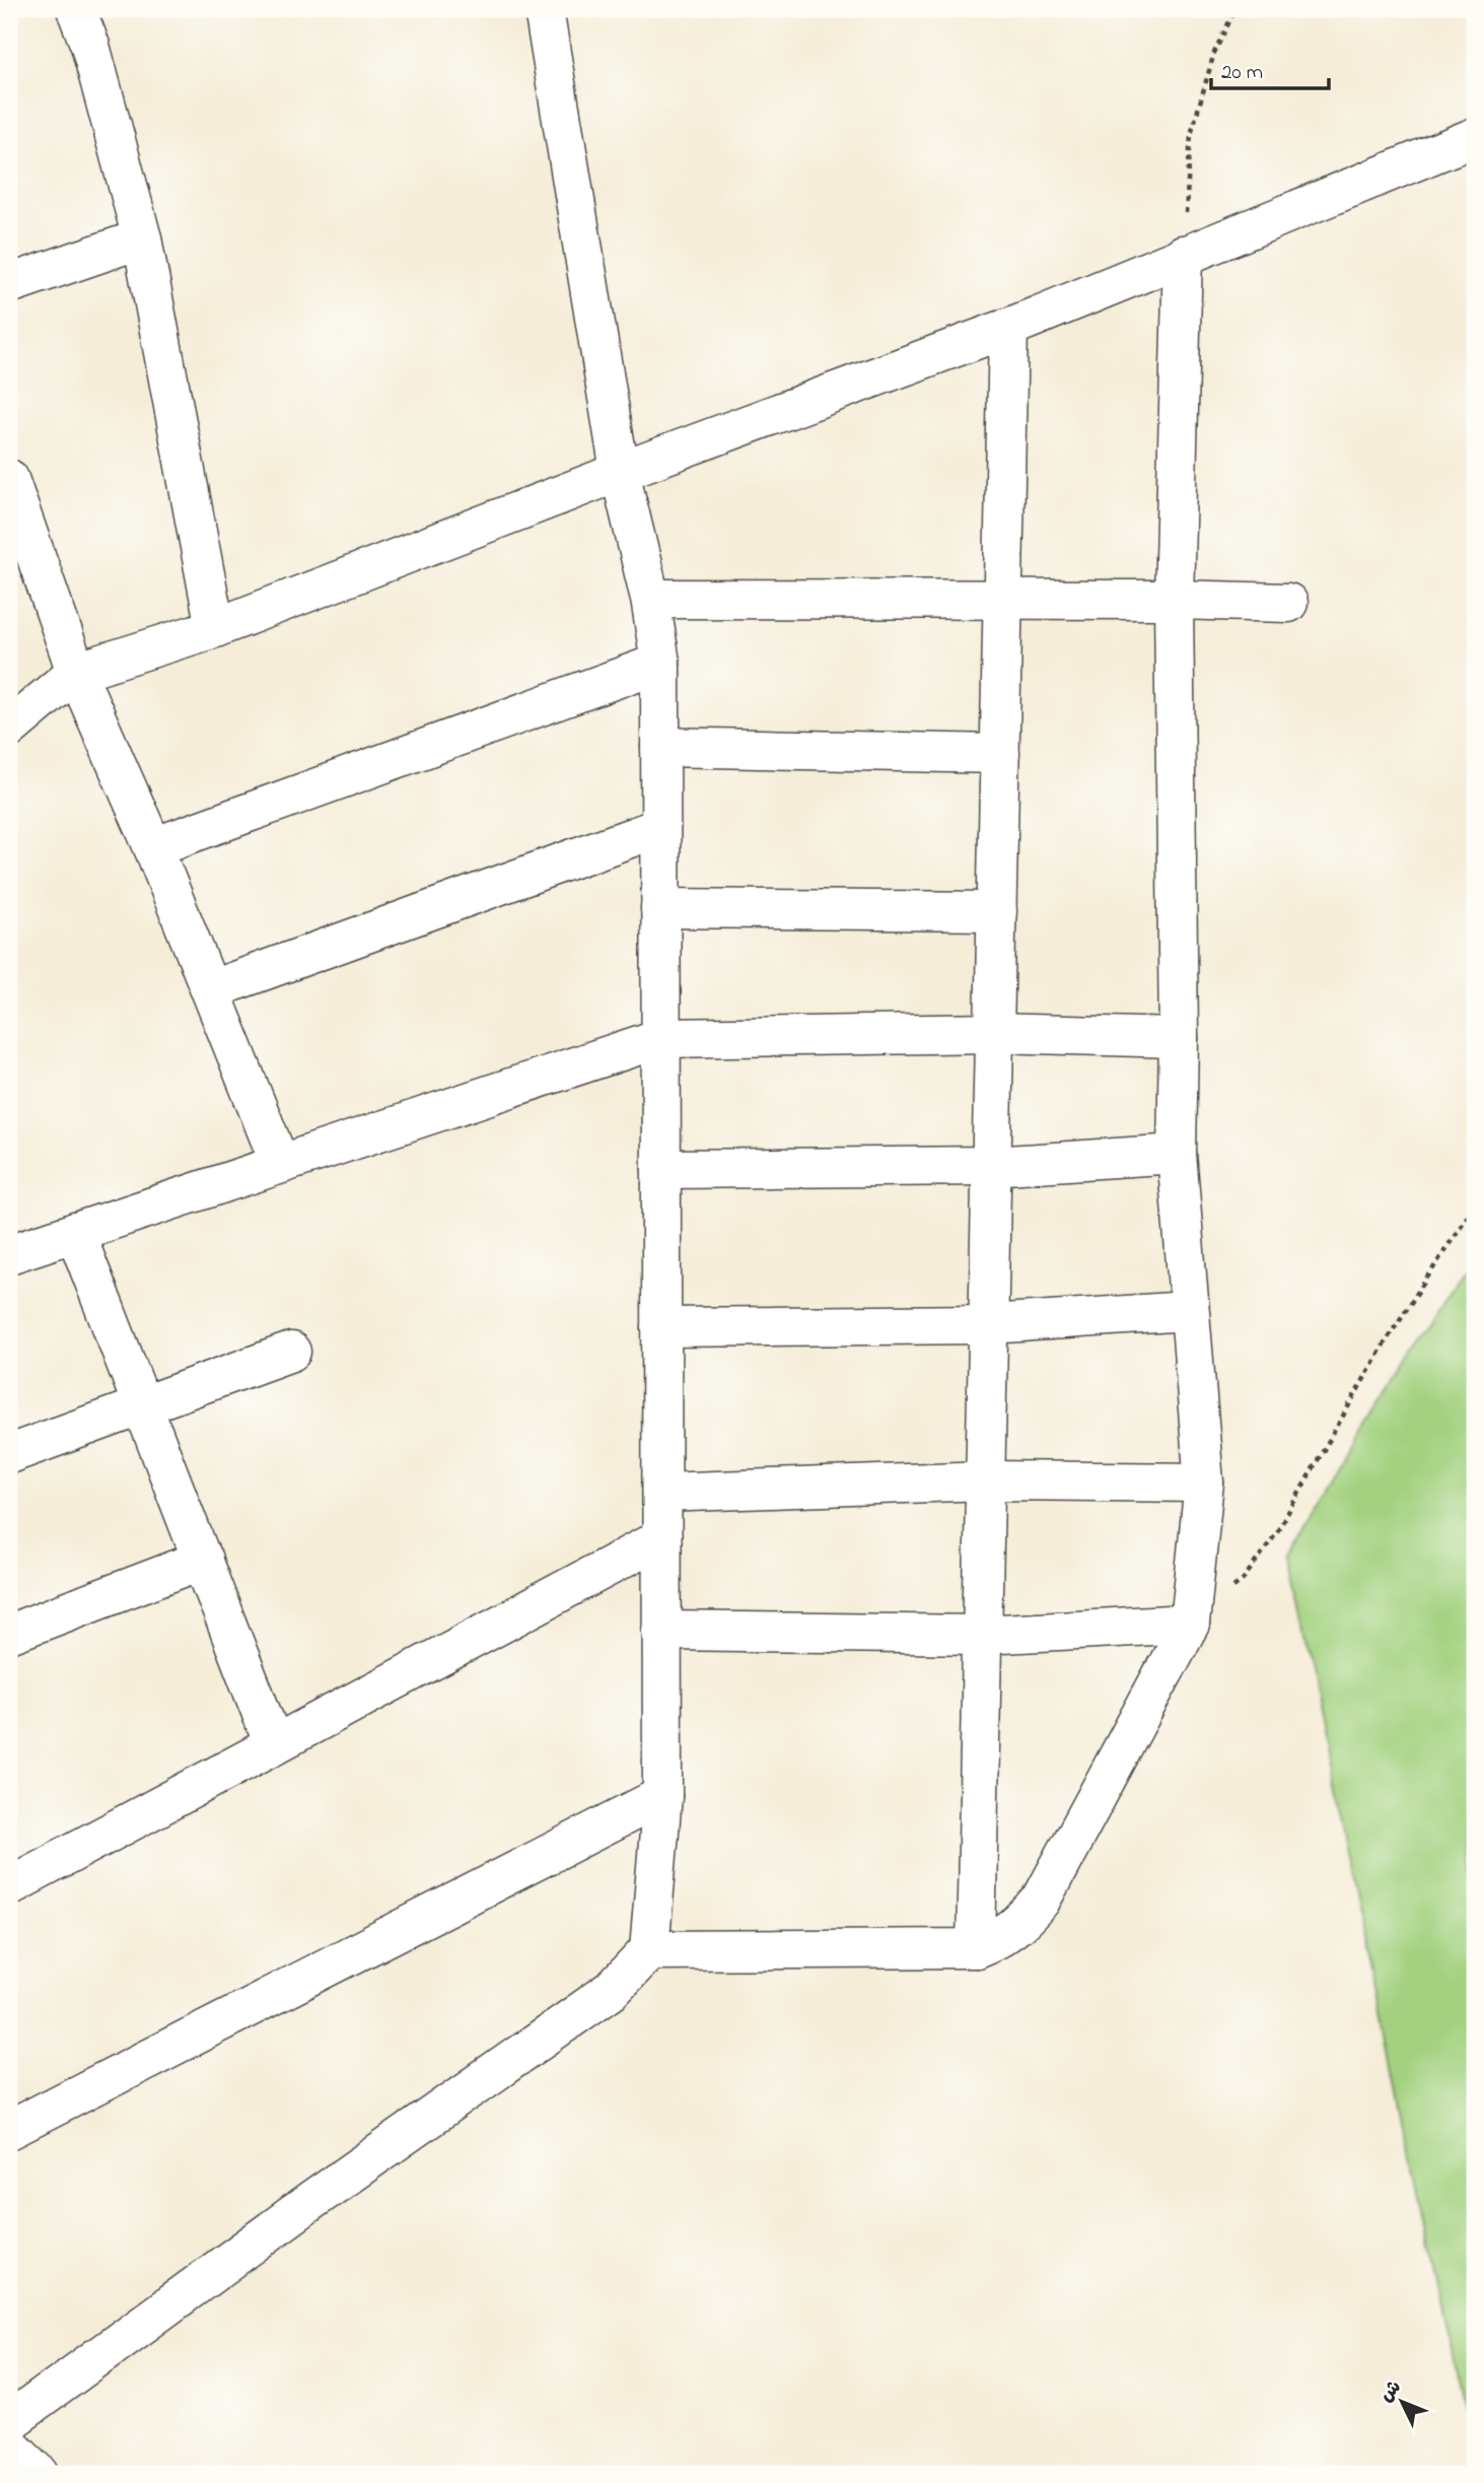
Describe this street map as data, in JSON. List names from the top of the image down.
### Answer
{
  "scale_bar": "20 m",
  "north": "top left"
}
